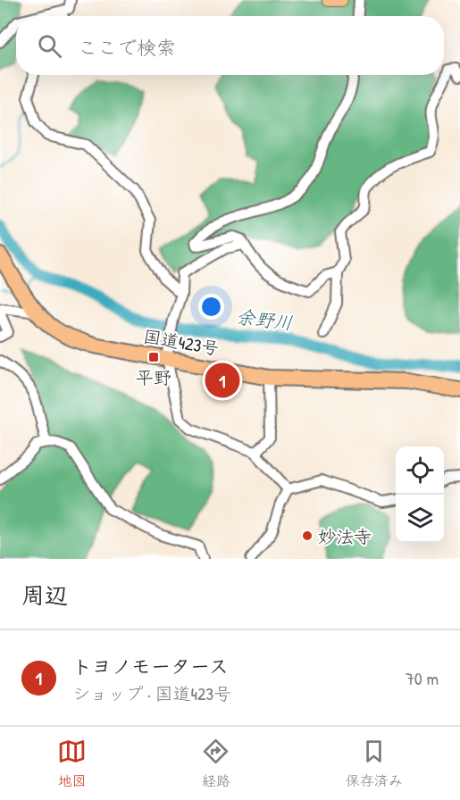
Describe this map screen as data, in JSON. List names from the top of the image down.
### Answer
{
  "streets": {
    "highway": ["国道423号"]
  },
  "water": ["余野川"],
  "places": {
    "transit": ["平野"],
    "other": ["妙法寺"]
  },
  "page": {
    "search": "ここで検索",
    "pins": "1",
    "heading": "周辺",
    "list": [
      {
        "mark": "1",
        "name": "トヨノモータース",
        "note": "ショップ · 国道423号",
        "value": "70 m"
      }
    ],
    "nav": ["地図", "経路", "保存済み"]
  }
}
